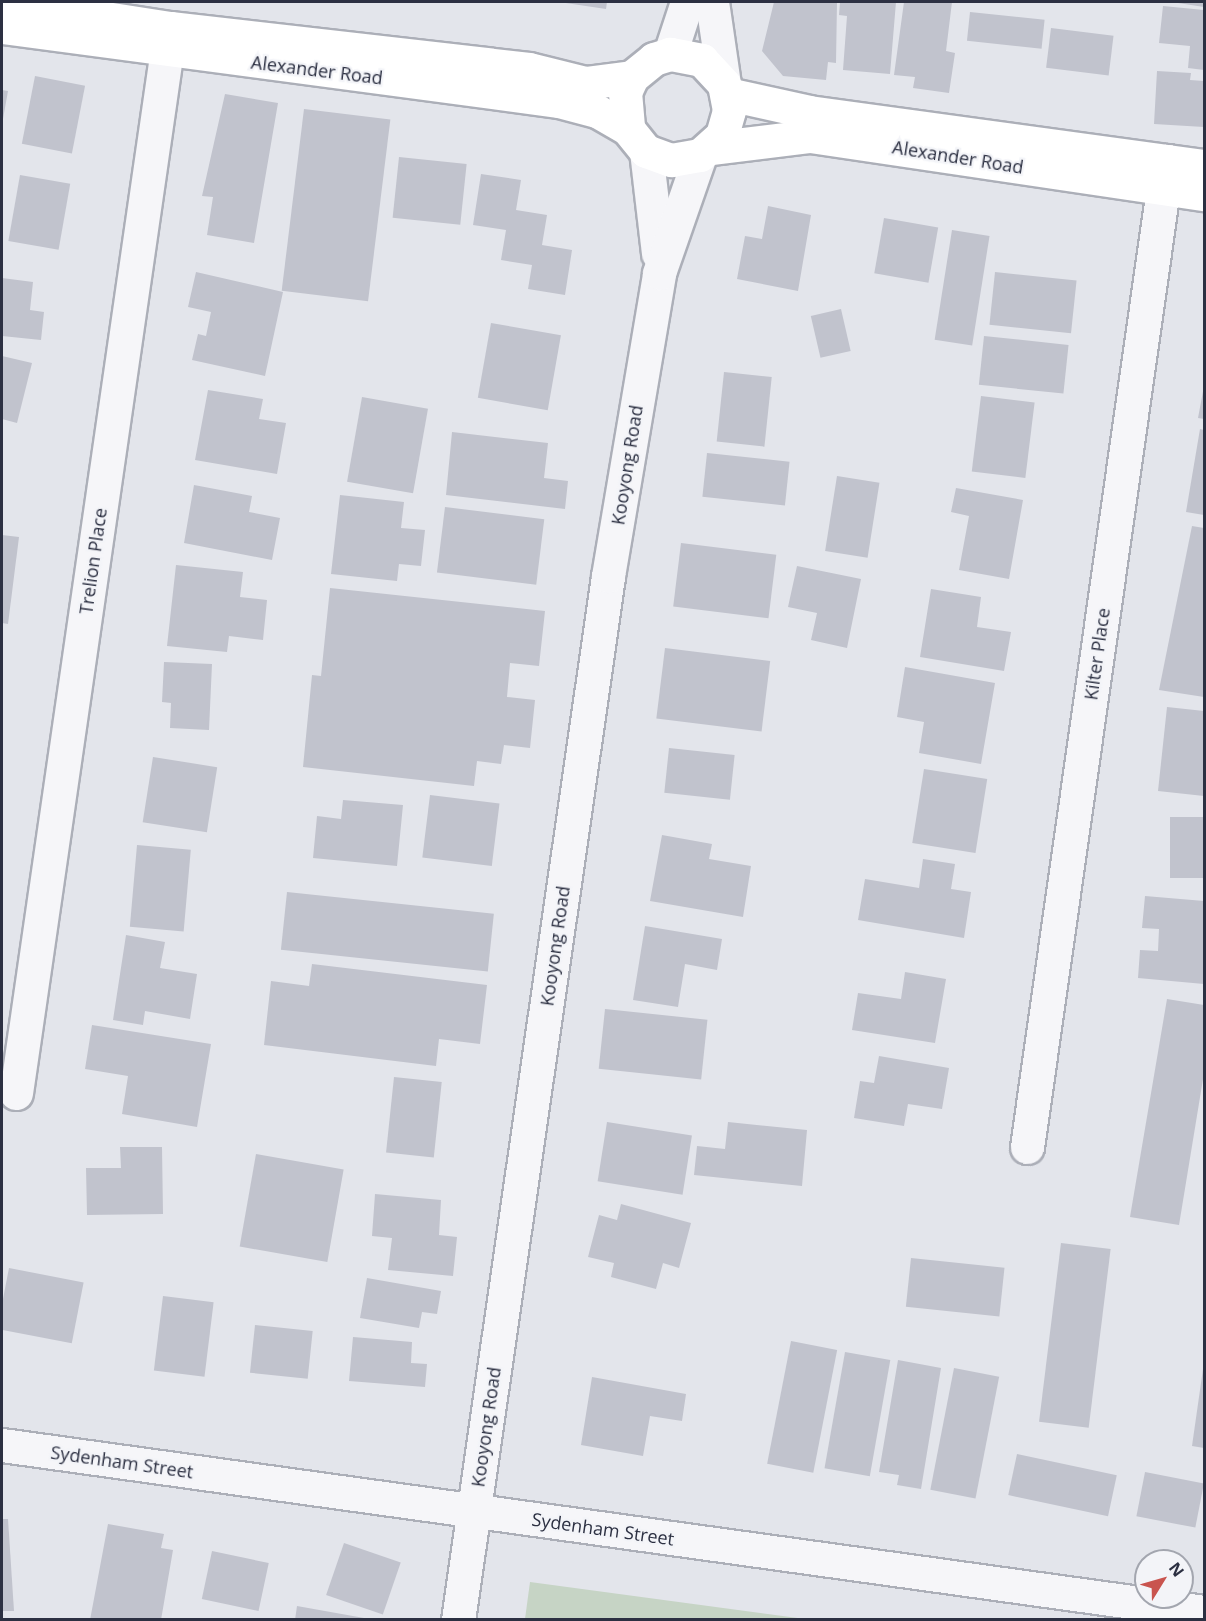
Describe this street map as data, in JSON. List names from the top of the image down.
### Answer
{
  "streets": {
    "main road": ["Alexander Road"],
    "street": [
      "Kooyong Road",
      "Trelion Place",
      "Kilter Place",
      "Sydenham Street"
    ]
  },
  "crossings": [
    ["Alexander Road", "Kooyong Road"],
    ["Alexander Road", "Trelion Place"],
    ["Alexander Road", "Kilter Place"],
    ["Kooyong Road", "Sydenham Street"]
  ],
  "north": "top right"
}
